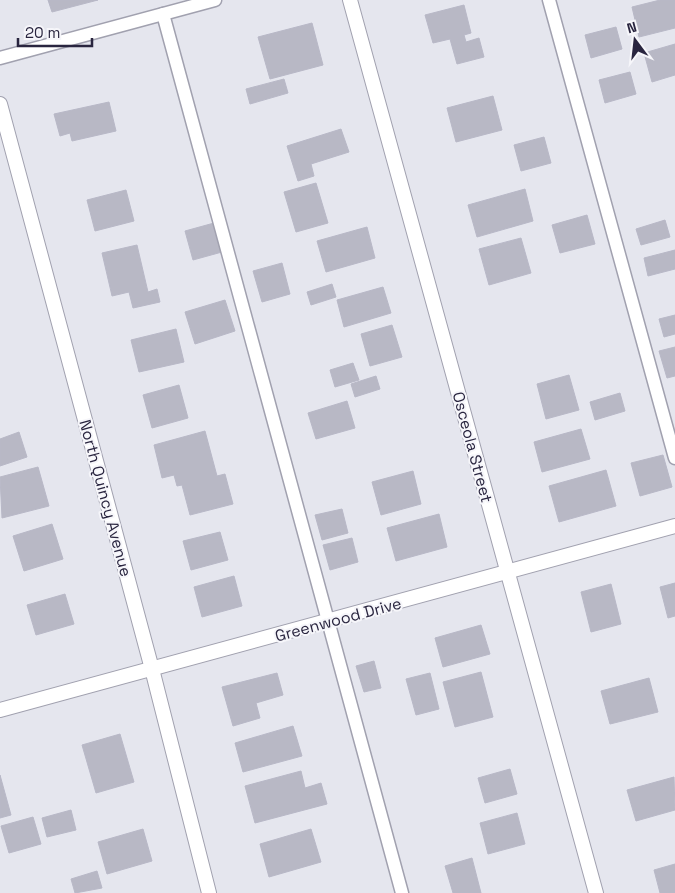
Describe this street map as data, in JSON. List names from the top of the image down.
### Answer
{
  "streets": {
    "street": ["Osceola Street", "North Quincy Avenue", "Greenwood Drive"]
  },
  "crossings": [
    ["Osceola Street", "Greenwood Drive"],
    ["North Quincy Avenue", "Greenwood Drive"]
  ],
  "scale_bar": "20 m",
  "north": "top"
}
